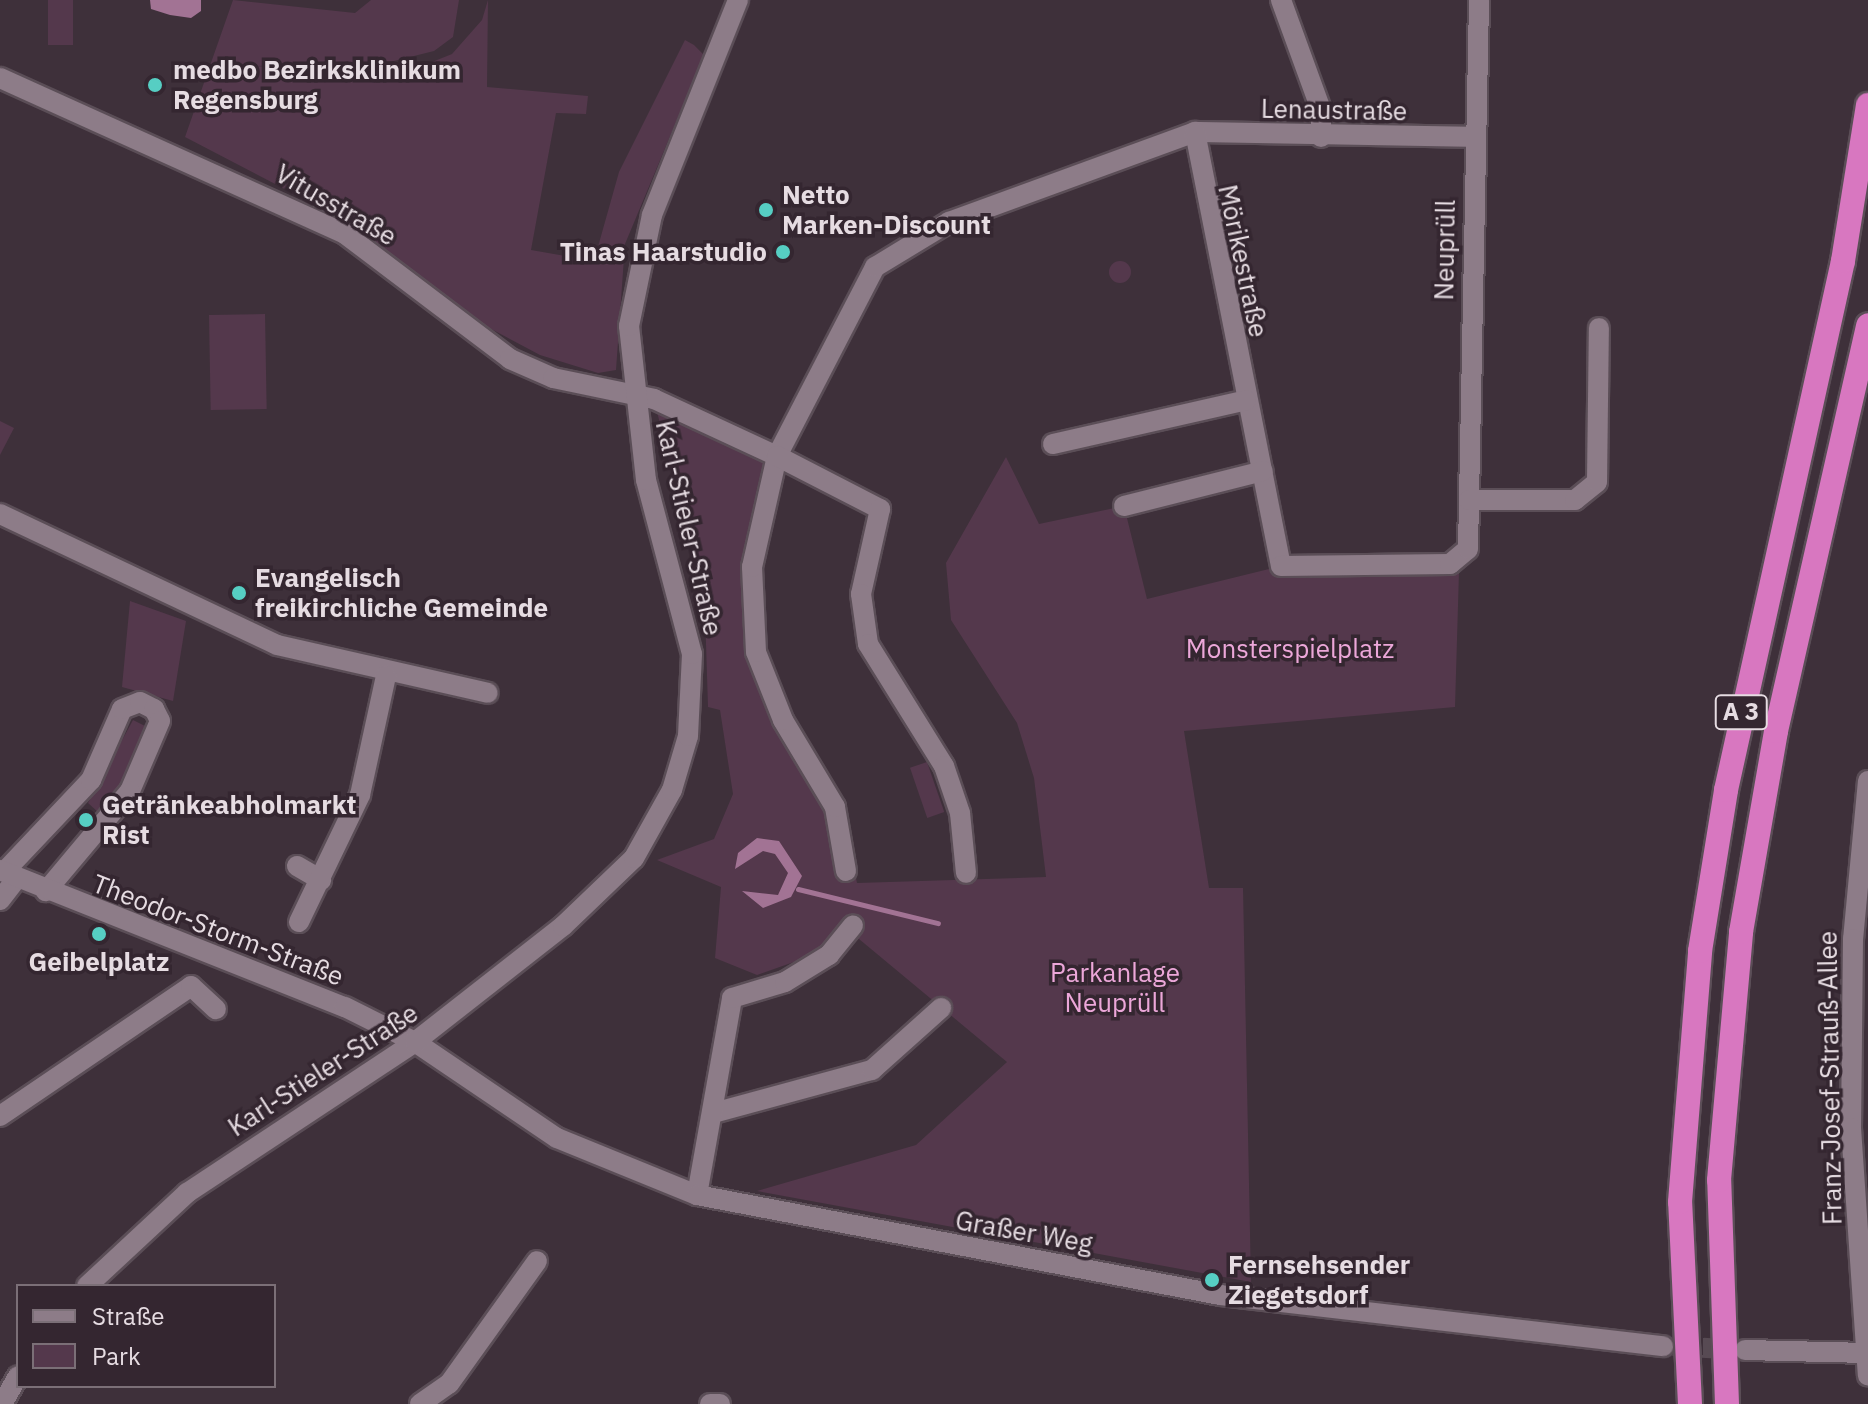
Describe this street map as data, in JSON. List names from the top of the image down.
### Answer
{
  "streets": {
    "highway": ["A 3"],
    "street": [
      "Lenaustraße",
      "Vitusstraße",
      "Neuprüll",
      "Mörikestraße",
      "Karl-Stieler-Straße",
      "Theodor-Storm-Straße",
      "Franz-Josef-Strauß-Allee",
      "Graßer Weg"
    ]
  },
  "crossings": [
    ["Lenaustraße", "Neuprüll"],
    ["Lenaustraße", "Mörikestraße"],
    ["Vitusstraße", "Karl-Stieler-Straße"],
    ["Neuprüll", "Mörikestraße"],
    ["Karl-Stieler-Straße", "Theodor-Storm-Straße"],
    ["Karl-Stieler-Straße", "Graßer Weg"],
    ["Theodor-Storm-Straße", "Graßer Weg"]
  ],
  "parks": ["Monsterspielplatz", "Parkanlage Neuprüll"],
  "places": [
    "medbo Bezirksklinikum Regensburg",
    "Netto Marken-Discount",
    "Tinas Haarstudio",
    "Evangelisch freikirchliche Gemeinde",
    "Getränkeabholmarkt Rist",
    "Geibelplatz",
    "Fernsehsender Ziegetsdorf"
  ],
  "legend": ["Straße", "Park"]
}
